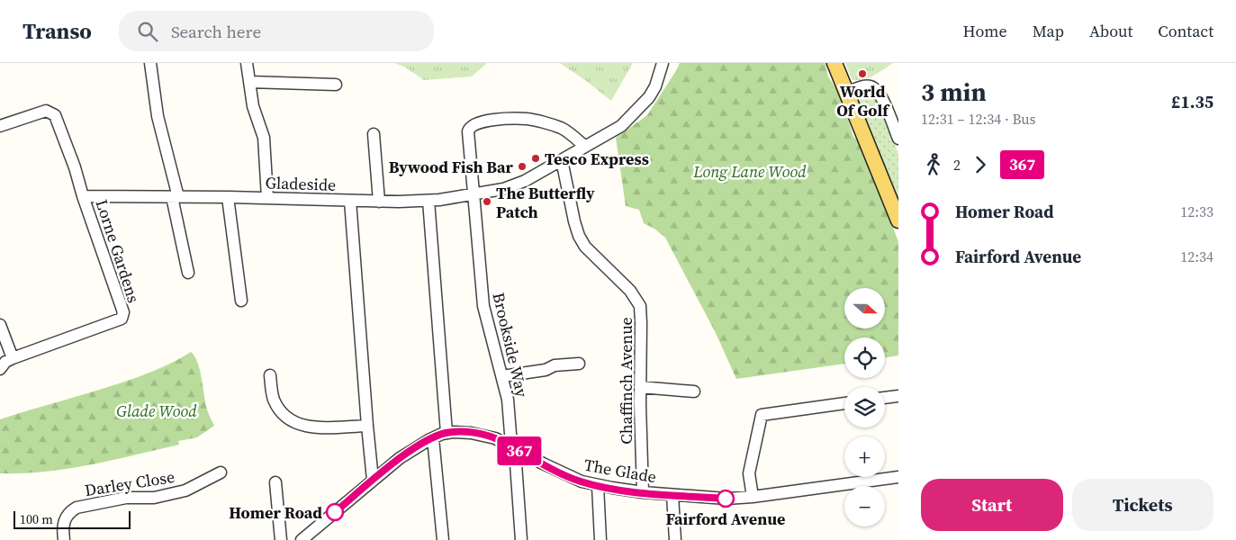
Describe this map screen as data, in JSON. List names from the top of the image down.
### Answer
{
  "streets": {
    "street": [
      "Gladeside",
      "Lorne Gardens",
      "Brookside Way",
      "Chaffinch Avenue",
      "The Glade",
      "Darley Close"
    ]
  },
  "crossings": [
    ["Gladeside", "Lorne Gardens"],
    ["Gladeside", "Brookside Way"],
    ["Gladeside", "Chaffinch Avenue"],
    ["Brookside Way", "The Glade"],
    ["Chaffinch Avenue", "The Glade"]
  ],
  "parks": ["Long Lane Wood", "Glade Wood"],
  "places": [
    "World Of Golf",
    "Tesco Express",
    "Bywood Fish Bar",
    "The Butterfly Patch",
    "Fairford Avenue",
    "Homer Road"
  ],
  "lines": ["bus line 367"],
  "scale_bar": "100 m",
  "north": "right",
  "page": {
    "header": "Transo",
    "search": "Search here",
    "nav": [
      "Home",
      "Map",
      "About",
      "Contact"
    ],
    "on_map": "367",
    "heading": ["3 min", "12:31 – 12:34 · Bus", "£1.35"],
    "legs": ["2", "367"],
    "list": [
      {
        "name": "Homer Road",
        "value": "12:33"
      },
      {
        "name": "Fairford Avenue",
        "value": "12:34"
      }
    ],
    "map_buttons": ["+", "−"],
    "buttons": ["Start", "Tickets"],
    "scale": "100 m"
  }
}
